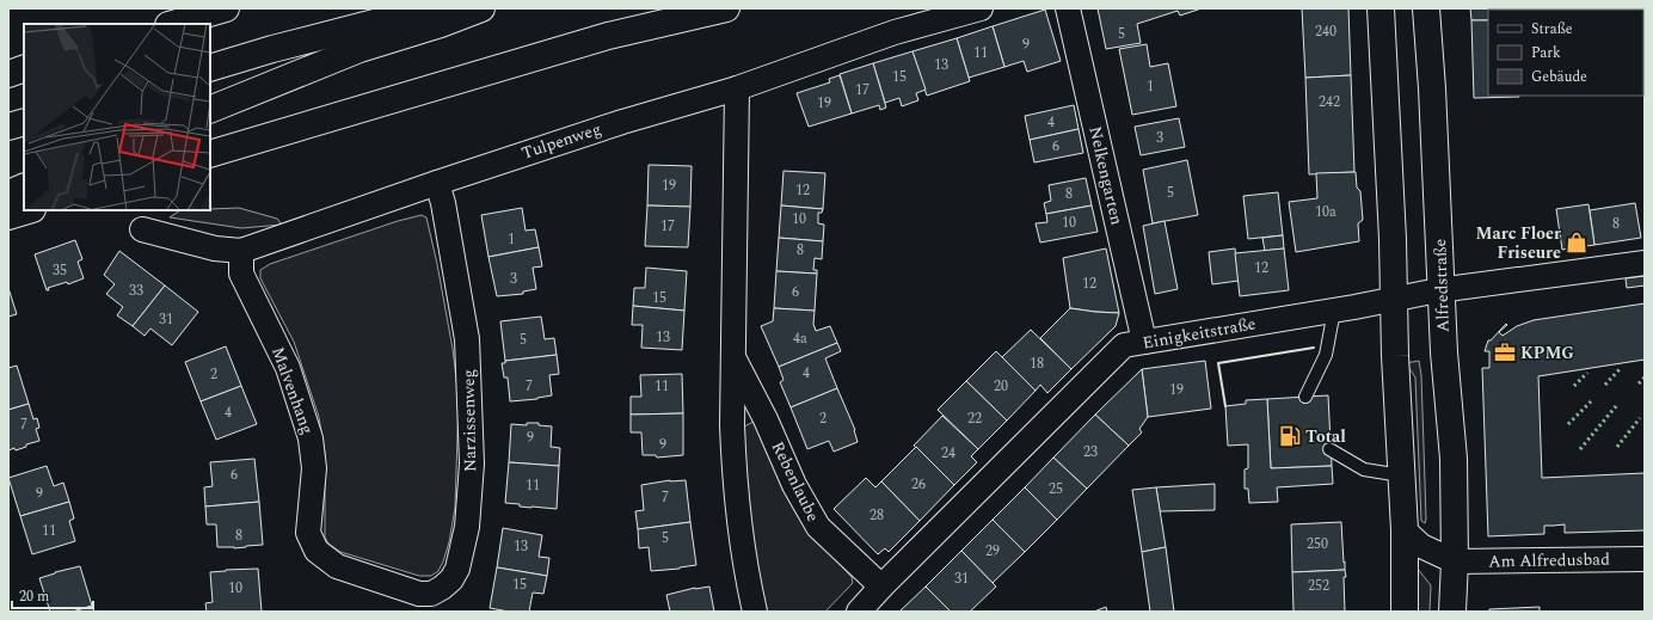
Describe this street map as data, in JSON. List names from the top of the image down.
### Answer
{
  "streets": {
    "main road": ["Alfredstraße"],
    "street": [
      "Tulpenweg",
      "Nelkengarten",
      "Einigkeitstraße",
      "Malvenhang",
      "Narzissenweg",
      "Rebenlaube",
      "Am Alfredusbad"
    ]
  },
  "crossings": [
    ["Tulpenweg", "Malvenhang"],
    ["Tulpenweg", "Narzissenweg"],
    ["Tulpenweg", "Rebenlaube"],
    ["Nelkengarten", "Einigkeitstraße"],
    ["Alfredstraße", "Einigkeitstraße"],
    ["Alfredstraße", "Am Alfredusbad"],
    ["Einigkeitstraße", "Rebenlaube"],
    ["Malvenhang", "Narzissenweg"]
  ],
  "places": {
    "shop": ["Marc Floer Friseure"],
    "office": ["KPMG"],
    "fuel station": ["Total"]
  },
  "house_numbers": [
    "240",
    "5",
    "9",
    "11",
    "13",
    "15",
    "1",
    "17",
    "242",
    "19",
    "4",
    "3",
    "6",
    "19",
    "12",
    "5",
    "8",
    "10a",
    "10",
    "10",
    "8",
    "17",
    "1",
    "8",
    "12",
    "35",
    "3",
    "12",
    "33",
    "6",
    "15",
    "31",
    "13",
    "4a",
    "5",
    "18",
    "4",
    "2",
    "7",
    "11",
    "20",
    "19",
    "4",
    "2",
    "22",
    "7",
    "9",
    "9",
    "23",
    "24",
    "6",
    "26",
    "11",
    "25",
    "9",
    "7",
    "28",
    "11",
    "8",
    "5",
    "250",
    "13",
    "29",
    "31",
    "15",
    "252",
    "10"
  ],
  "legend": ["Straße", "Park", "Gebäude"],
  "scale_bar": "20 m"
}
